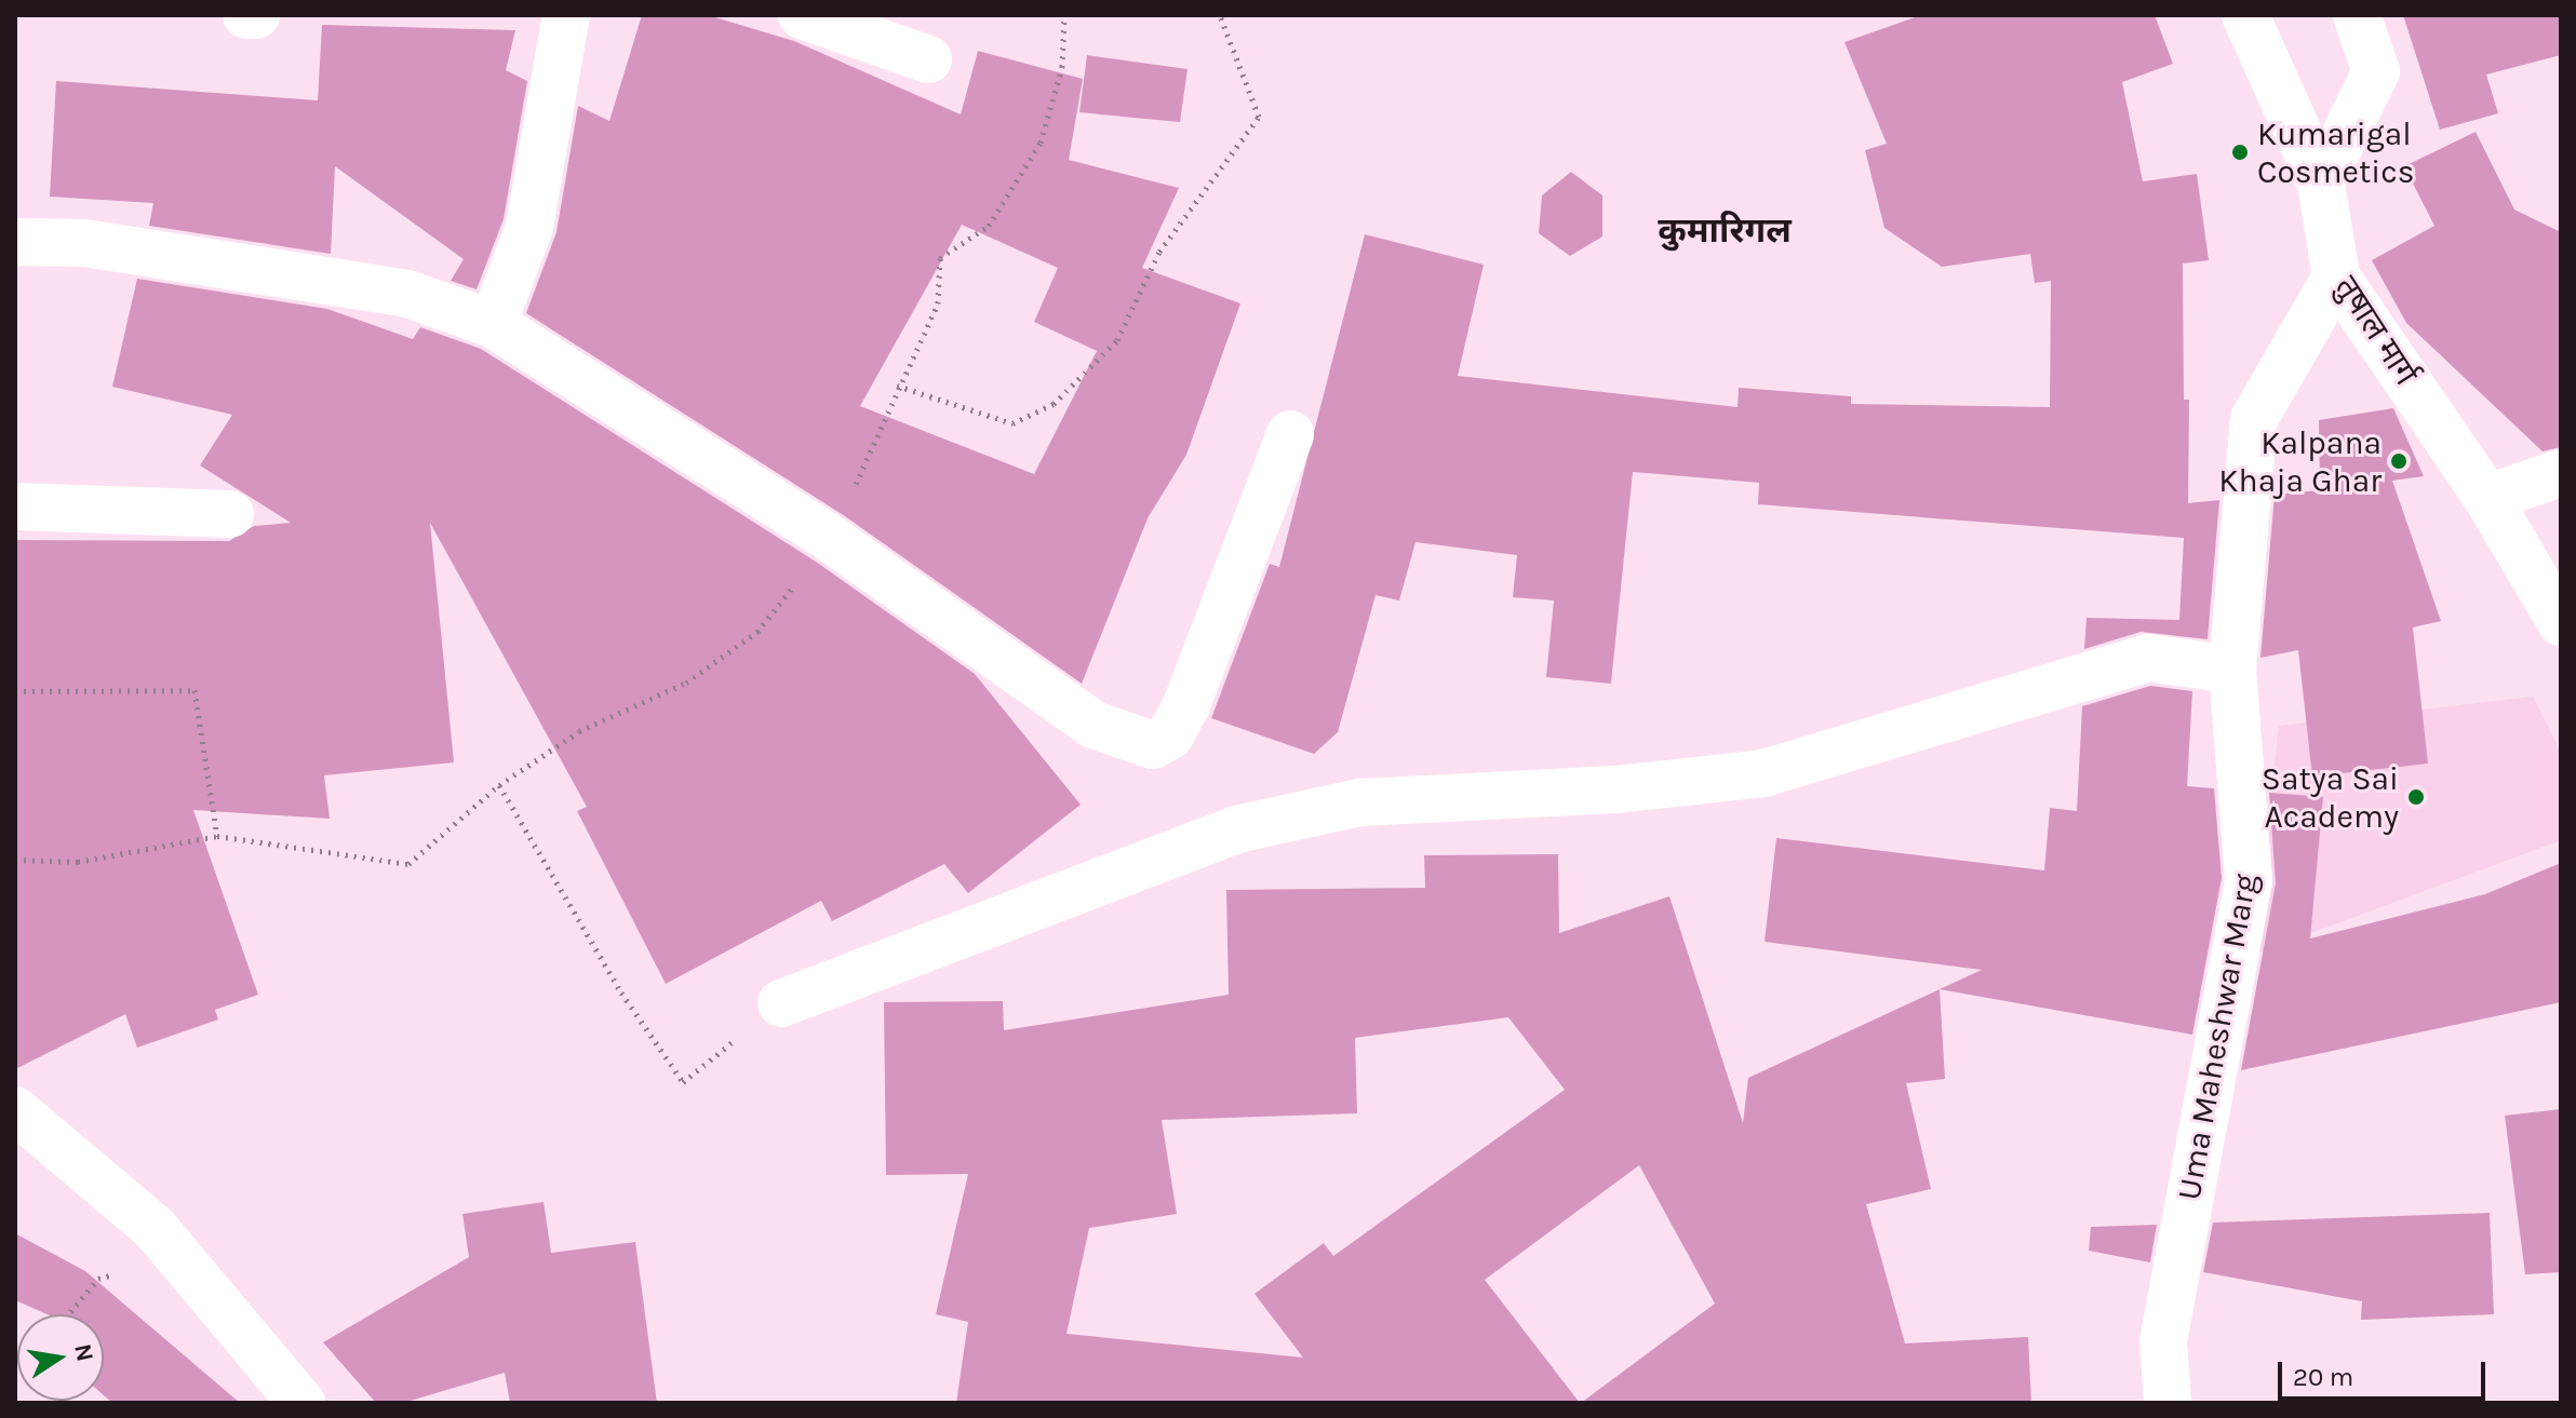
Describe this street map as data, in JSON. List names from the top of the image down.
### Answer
{
  "streets": {
    "street": ["तुषाल मार्ग", "Uma Maheshwar Marg"]
  },
  "crossings": [
    ["तुषाल मार्ग", "Uma Maheshwar Marg"]
  ],
  "districts": ["कुमारिगल"],
  "places": ["Kumarigal Cosmetics", "Kalpana Khaja Ghar", "Satya Sai Academy"],
  "scale_bar": "20 m",
  "north": "right"
}
